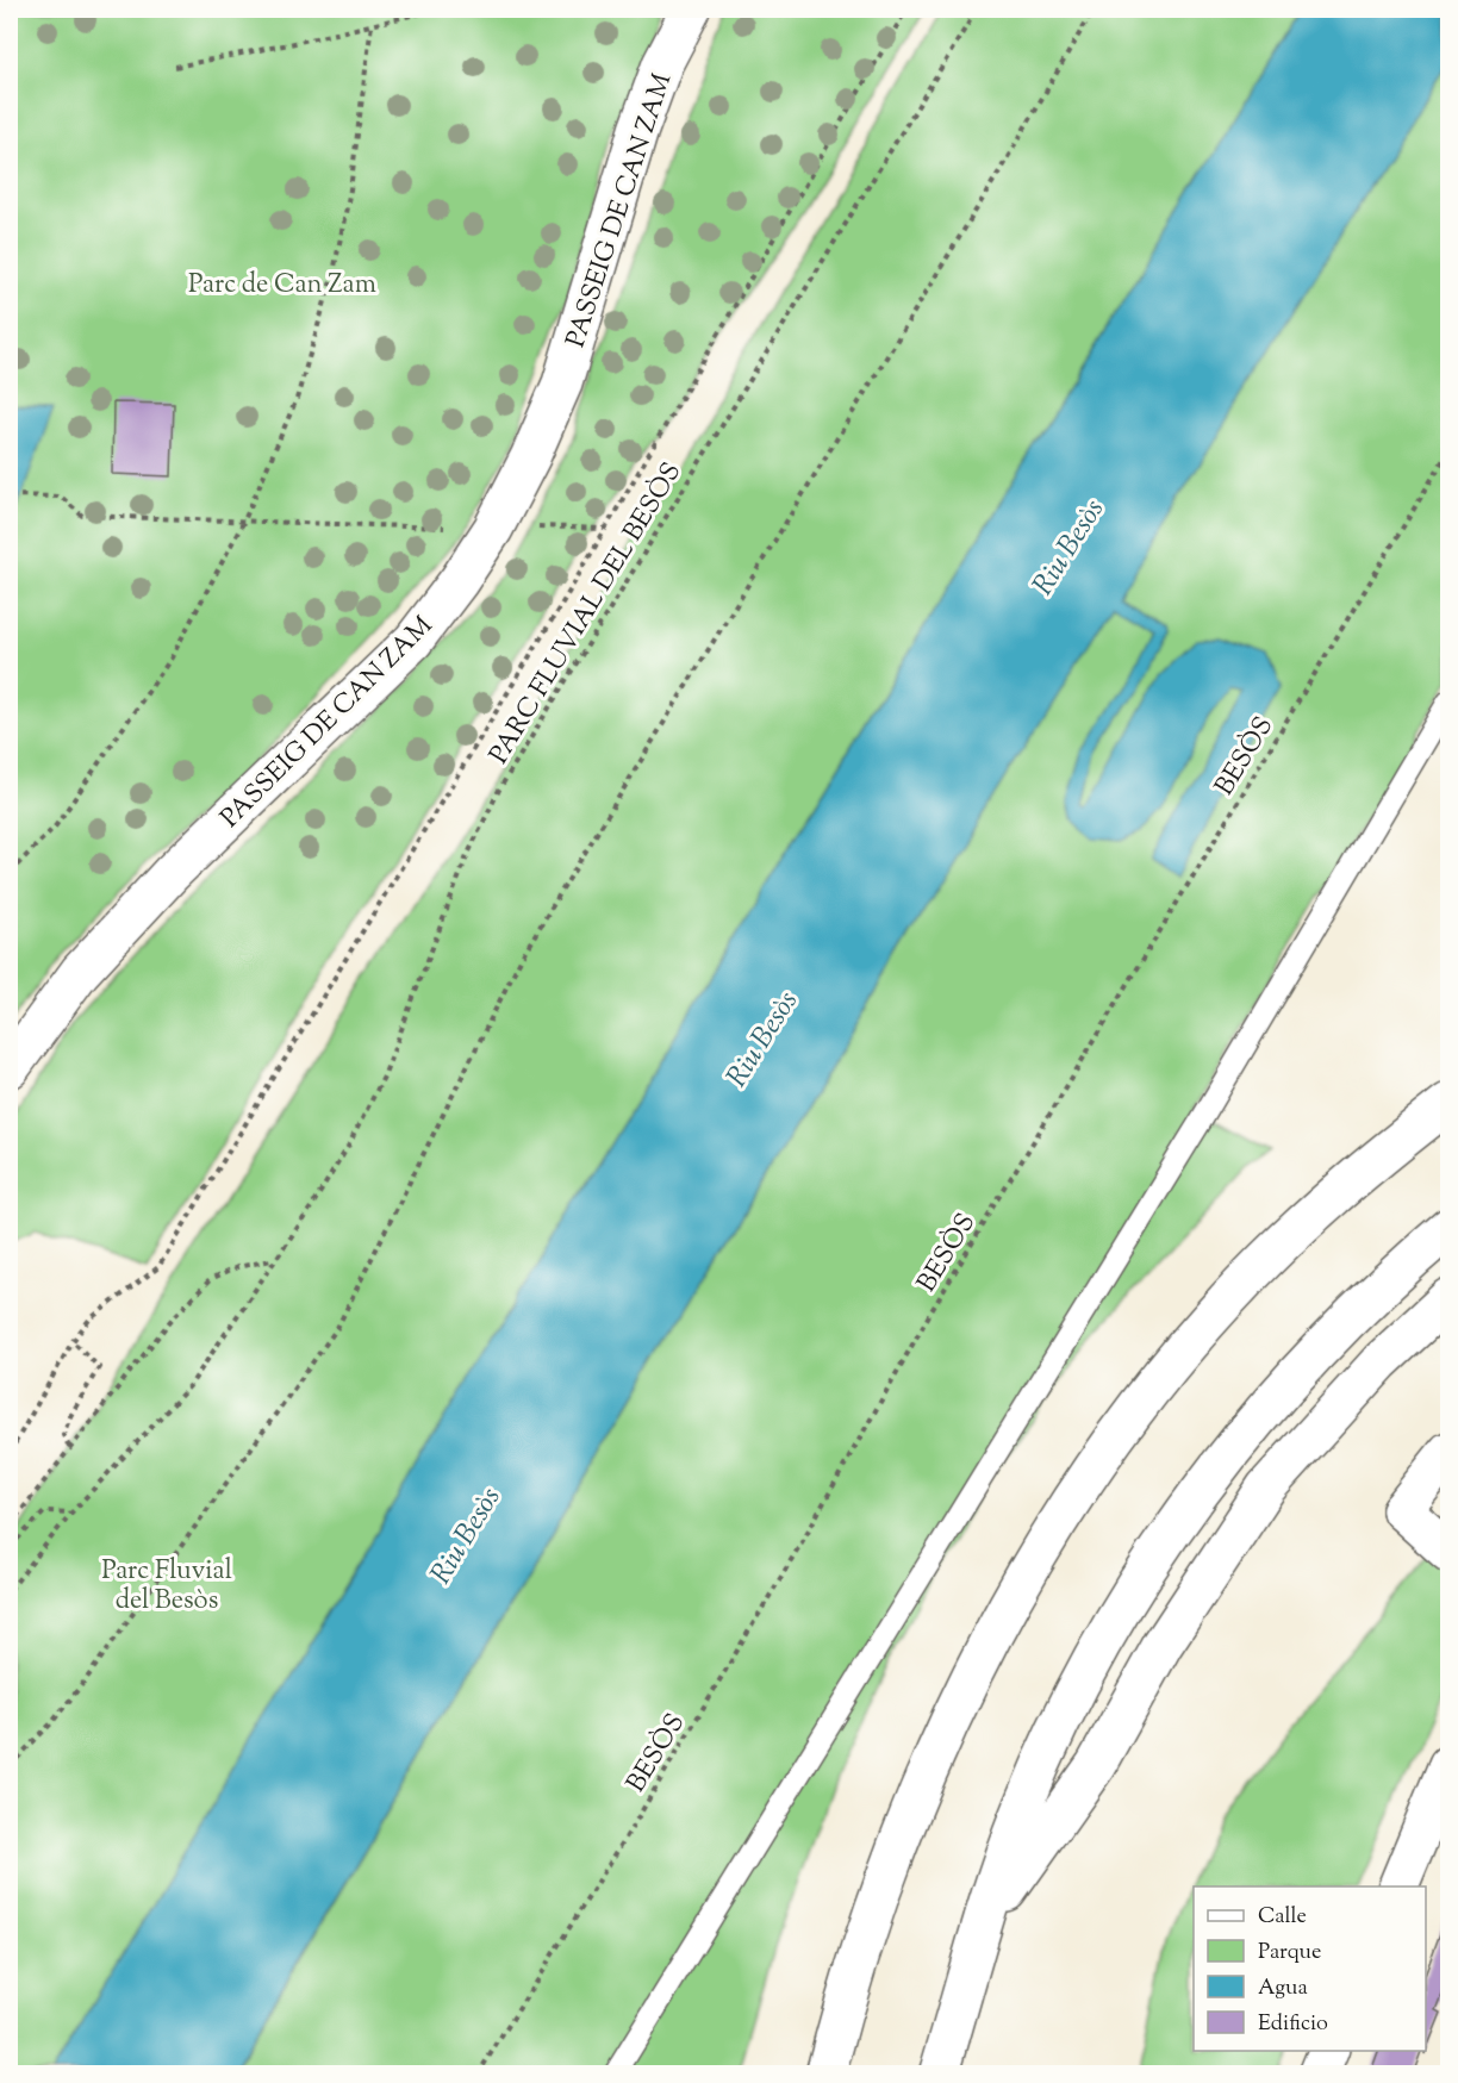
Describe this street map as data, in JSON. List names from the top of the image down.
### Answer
{
  "streets": {
    "main road": ["PASSEIG DE CAN ZAM"],
    "path": ["PARC FLUVIAL DEL BESÒS", "BESÒS"]
  },
  "water": ["Riu Besòs"],
  "parks": ["Parc de Can Zam", "Parc Fluvial del Besòs"],
  "legend": [
    "Calle",
    "Parque",
    "Agua",
    "Edificio"
  ]
}
